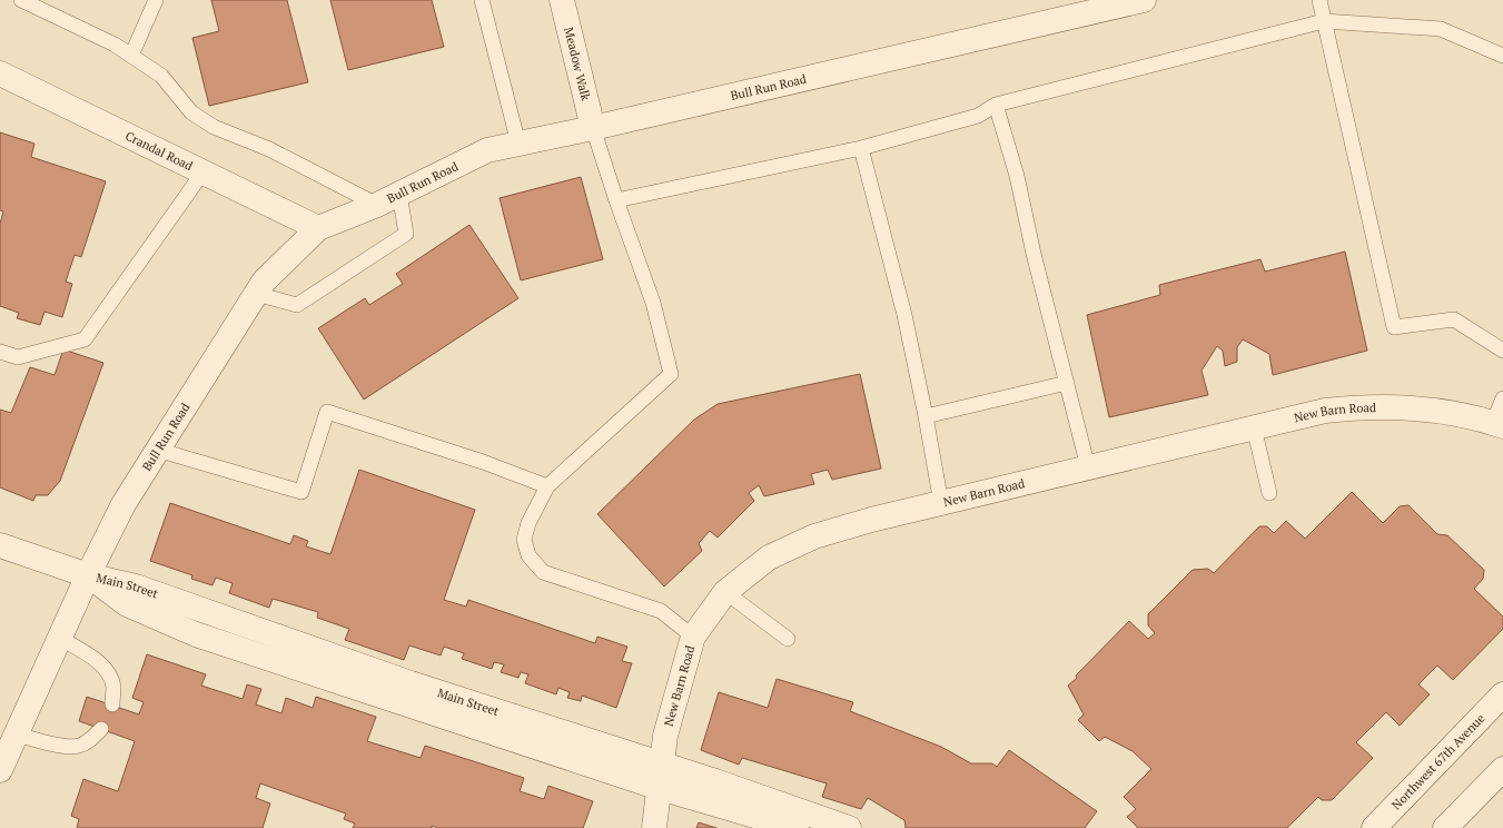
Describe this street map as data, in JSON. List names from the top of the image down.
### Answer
{
  "streets": {
    "street": [
      "Meadow Walk",
      "Bull Run Road",
      "Crandal Road",
      "New Barn Road",
      "Main Street",
      "Northwest 67th Avenue"
    ]
  },
  "crossings": [
    ["Meadow Walk", "Bull Run Road"],
    ["Bull Run Road", "Crandal Road"],
    ["Bull Run Road", "Main Street"],
    ["New Barn Road", "Main Street"]
  ]
}
